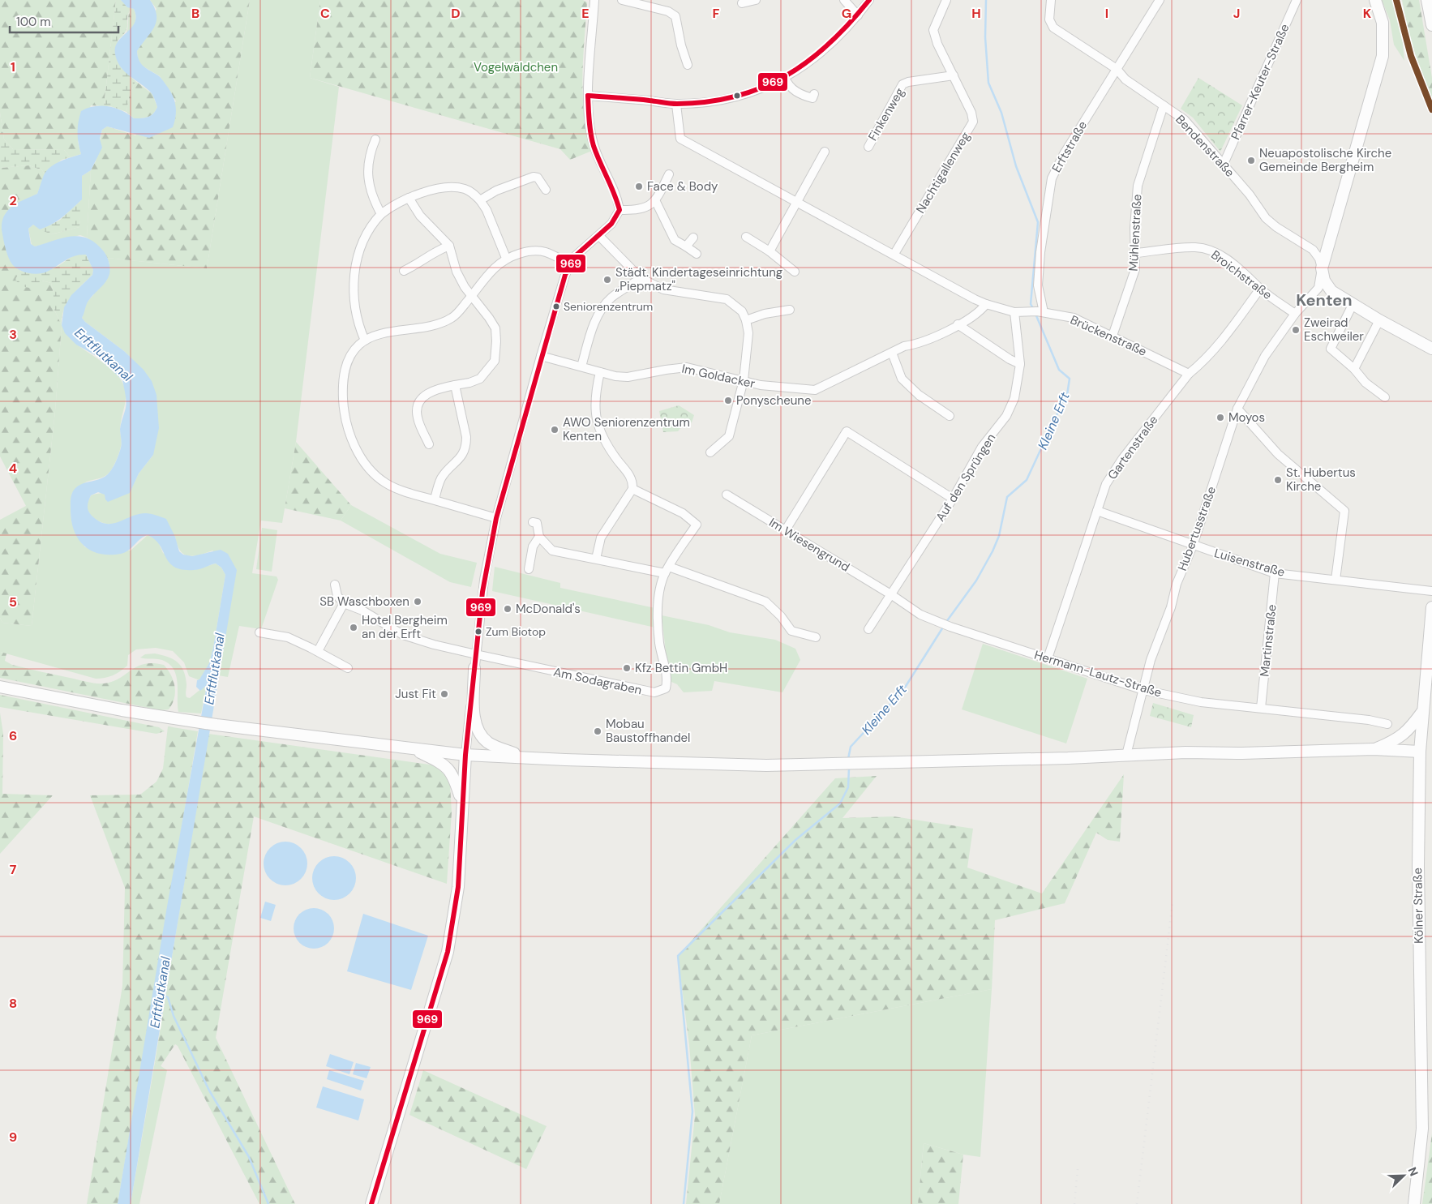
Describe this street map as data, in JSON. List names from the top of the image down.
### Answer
{
  "streets": {
    "main road": ["Kölner Straße"],
    "street": [
      "Pfarrer-Keuter-Straße",
      "Finkenweg",
      "Bendenstraße",
      "Erftstraße",
      "Nachtigallenweg",
      "Mühlenstraße",
      "Broichstraße",
      "Brückenstraße",
      "Im Goldacker",
      "Gartenstraße",
      "Auf den Sprüngen",
      "Hubertusstraße",
      "Im Wiesengrund",
      "Luisenstraße",
      "Martinstraße",
      "Hermann-Lautz-Straße",
      "Am Sodagraben"
    ]
  },
  "crossings": [
    ["Pfarrer-Keuter-Straße", "Bendenstraße"],
    ["Finkenweg", "Nachtigallenweg"],
    ["Bendenstraße", "Erftstraße"],
    ["Bendenstraße", "Mühlenstraße"],
    ["Bendenstraße", "Hubertusstraße"],
    ["Erftstraße", "Brückenstraße"],
    ["Nachtigallenweg", "Brückenstraße"],
    ["Mühlenstraße", "Broichstraße"],
    ["Mühlenstraße", "Brückenstraße"],
    ["Broichstraße", "Gartenstraße"],
    ["Broichstraße", "Hubertusstraße"],
    ["Brückenstraße", "Im Goldacker"],
    ["Brückenstraße", "Gartenstraße"],
    ["Brückenstraße", "Auf den Sprüngen"],
    ["Gartenstraße", "Luisenstraße"],
    ["Gartenstraße", "Hermann-Lautz-Straße"],
    ["Auf den Sprüngen", "Im Wiesengrund"],
    ["Auf den Sprüngen", "Hermann-Lautz-Straße"],
    ["Hubertusstraße", "Luisenstraße"],
    ["Hubertusstraße", "Hermann-Lautz-Straße"],
    ["Im Wiesengrund", "Hermann-Lautz-Straße"],
    ["Luisenstraße", "Martinstraße"],
    ["Martinstraße", "Hermann-Lautz-Straße"]
  ],
  "districts": ["Kenten"],
  "water": ["Erftflutkanal", "Kleine Erft"],
  "parks": ["Vogelwäldchen"],
  "places": [
    "Neuapostolische Kirche Gemeinde Bergheim",
    "Face & Body",
    "Städt. Kindertageseinrichtung „Piepmatz\"",
    "Seniorenzentrum",
    "Zweirad Eschweiler",
    "Ponyscheune",
    "Moyos",
    "AWO Seniorenzentrum Kenten",
    "St. Hubertus Kirche",
    "SB Waschboxen",
    "McDonald's",
    "Hotel Bergheim an der Erft",
    "Zum Biotop",
    "Kfz Bettin GmbH",
    "Just Fit",
    "Mobau Baustoffhandel"
  ],
  "lines": ["transit line 969"],
  "scale_bar": "100 m",
  "north": "top right",
  "grid": {
    "columns": [
      "B",
      "C",
      "D",
      "E",
      "F",
      "G",
      "H",
      "I",
      "J",
      "K"
    ],
    "rows": [
      "1",
      "2",
      "3",
      "4",
      "5",
      "6",
      "7",
      "8",
      "9"
    ]
  }
}
